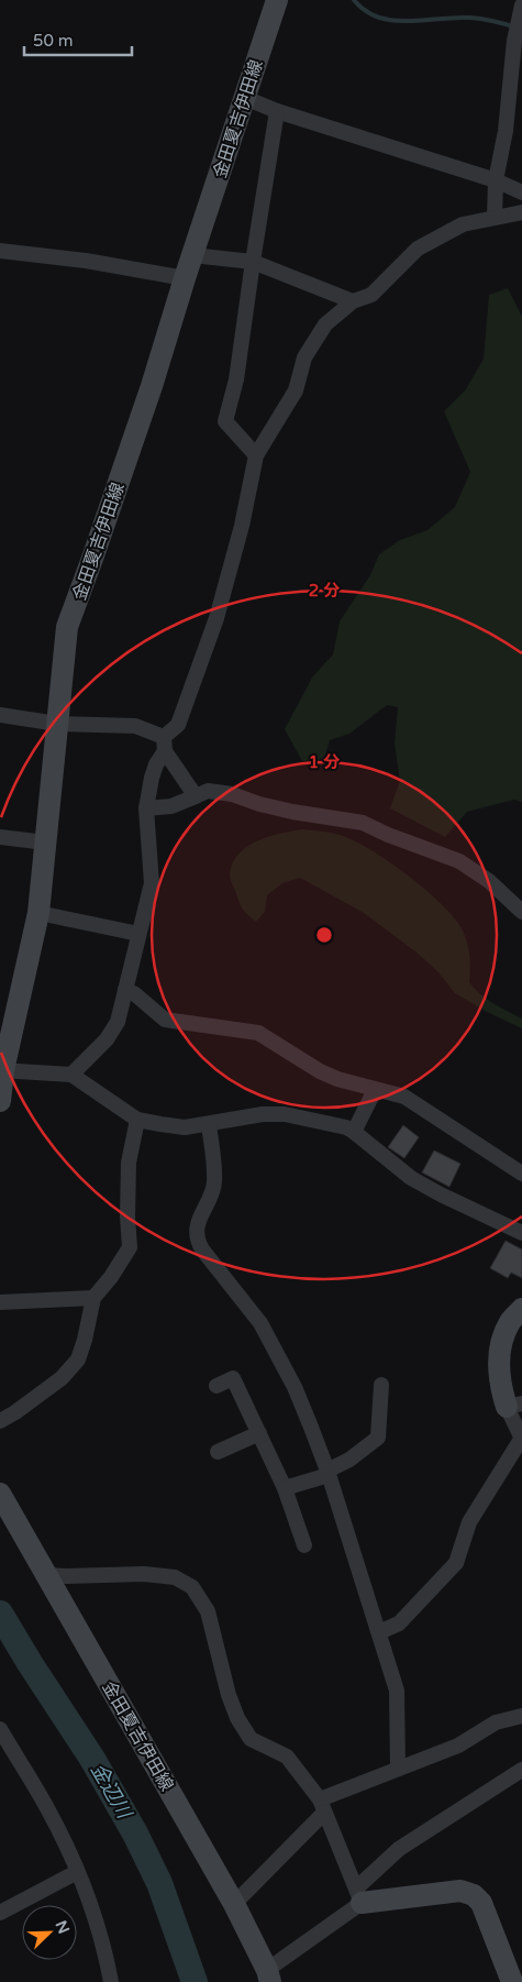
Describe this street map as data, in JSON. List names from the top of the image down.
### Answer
{
  "streets": {
    "main road": ["金田夏吉伊田線"]
  },
  "water": ["金辺川"],
  "scale_bar": "50 m",
  "north": "top right",
  "rings": ["2 分", "1 分"]
}
